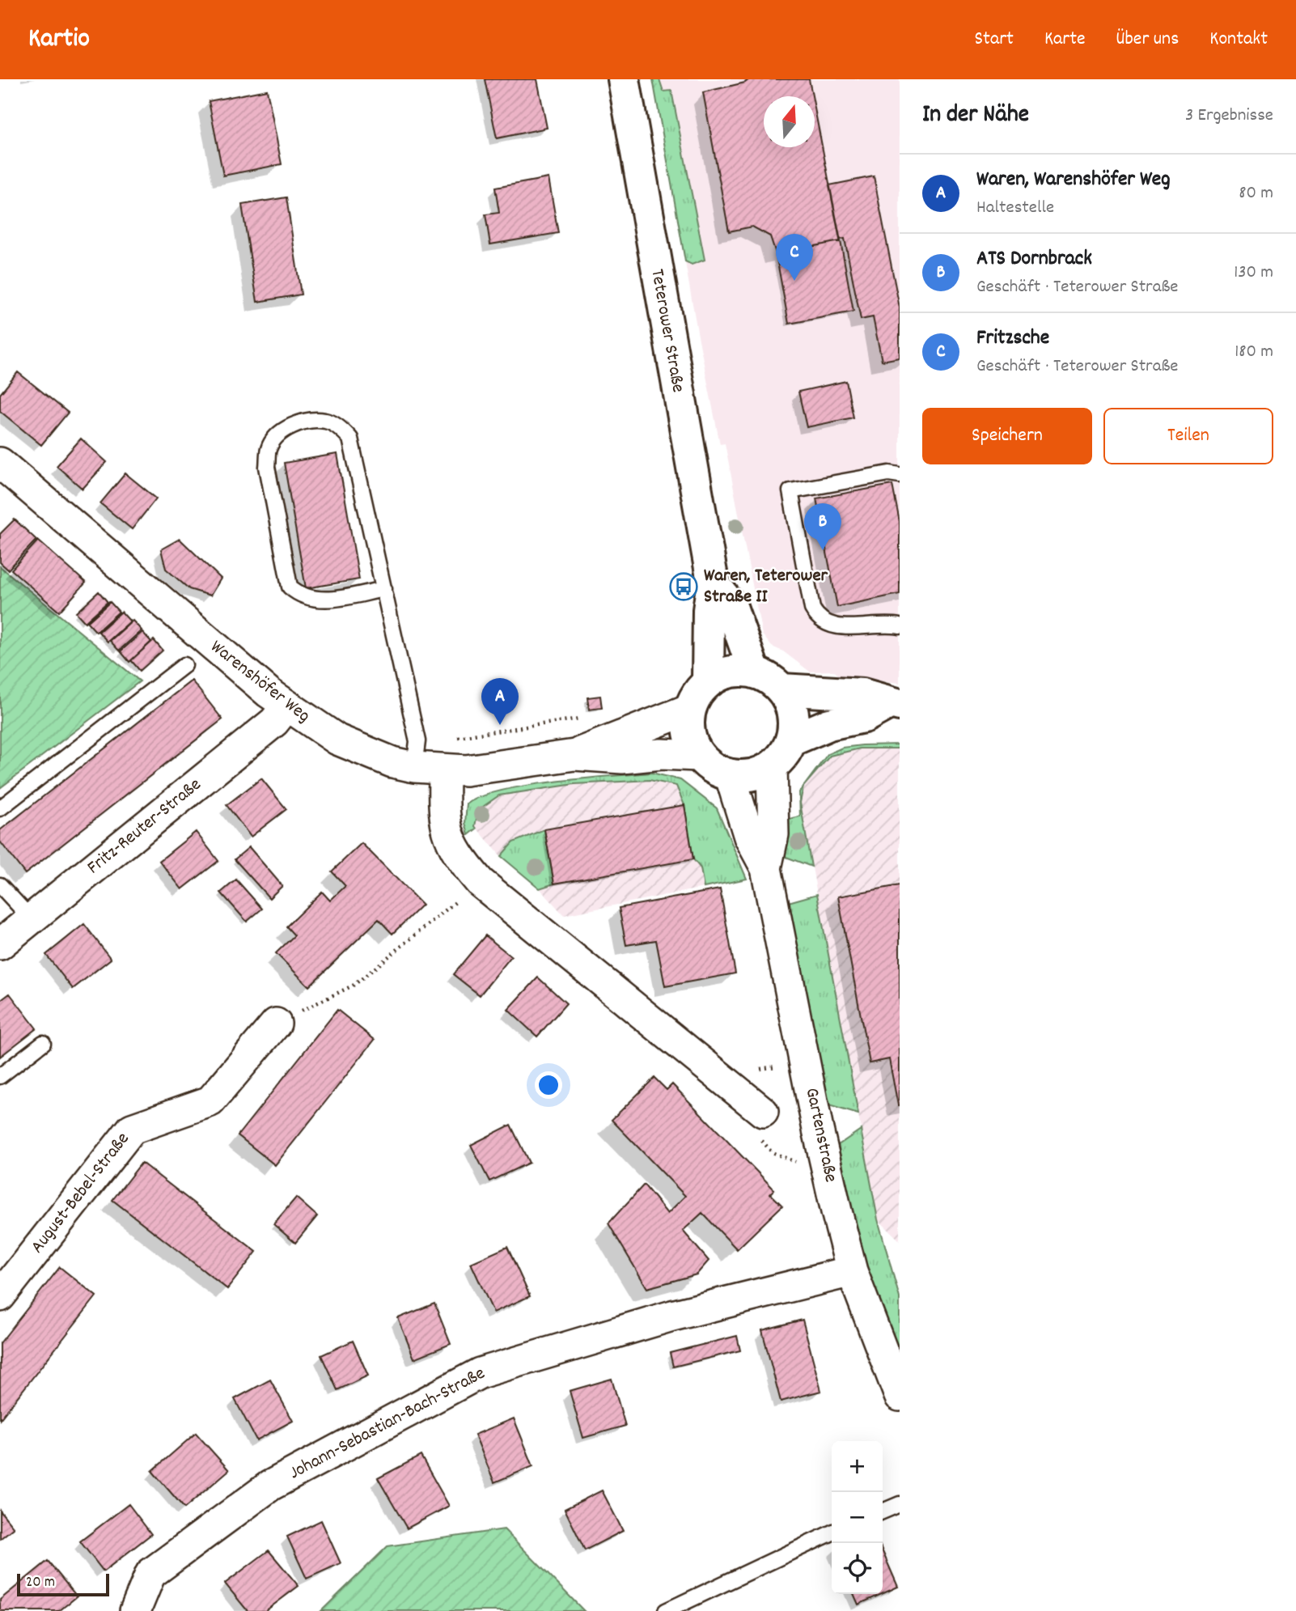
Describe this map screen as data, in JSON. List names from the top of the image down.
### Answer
{
  "streets": {
    "main road": ["Teterower Straße"],
    "street": [
      "Warenshöfer Weg",
      "Fritz-Reuter-Straße",
      "Gartenstraße",
      "August-Bebel-Straße",
      "Johann-Sebastian-Bach-Straße"
    ]
  },
  "crossings": [
    ["Teterower Straße", "Warenshöfer Weg"],
    ["Teterower Straße", "Gartenstraße"],
    ["Warenshöfer Weg", "Fritz-Reuter-Straße"],
    ["Warenshöfer Weg", "Gartenstraße"],
    ["Gartenstraße", "Johann-Sebastian-Bach-Straße"]
  ],
  "places": {
    "bus stop": ["Waren, Teterower Straße II"]
  },
  "scale_bar": "20 m",
  "north": "top",
  "page": {
    "header": "Kartio",
    "nav": [
      "Start",
      "Karte",
      "Über uns",
      "Kontakt"
    ],
    "heading": ["In der Nähe", "3 Ergebnisse"],
    "list": [
      {
        "mark": "A",
        "name": "Waren, Warenshöfer Weg",
        "note": "Haltestelle",
        "value": "80 m"
      },
      {
        "mark": "B",
        "name": "ATS Dornbrack",
        "note": "Geschäft · Teterower Straße",
        "value": "130 m"
      },
      {
        "mark": "C",
        "name": "Fritzsche",
        "note": "Geschäft · Teterower Straße",
        "value": "180 m"
      }
    ],
    "pins": ["C", "B", "A"],
    "buttons": ["Speichern", "Teilen"],
    "map_buttons": ["+", "−"],
    "scale": "20 m"
  }
}
